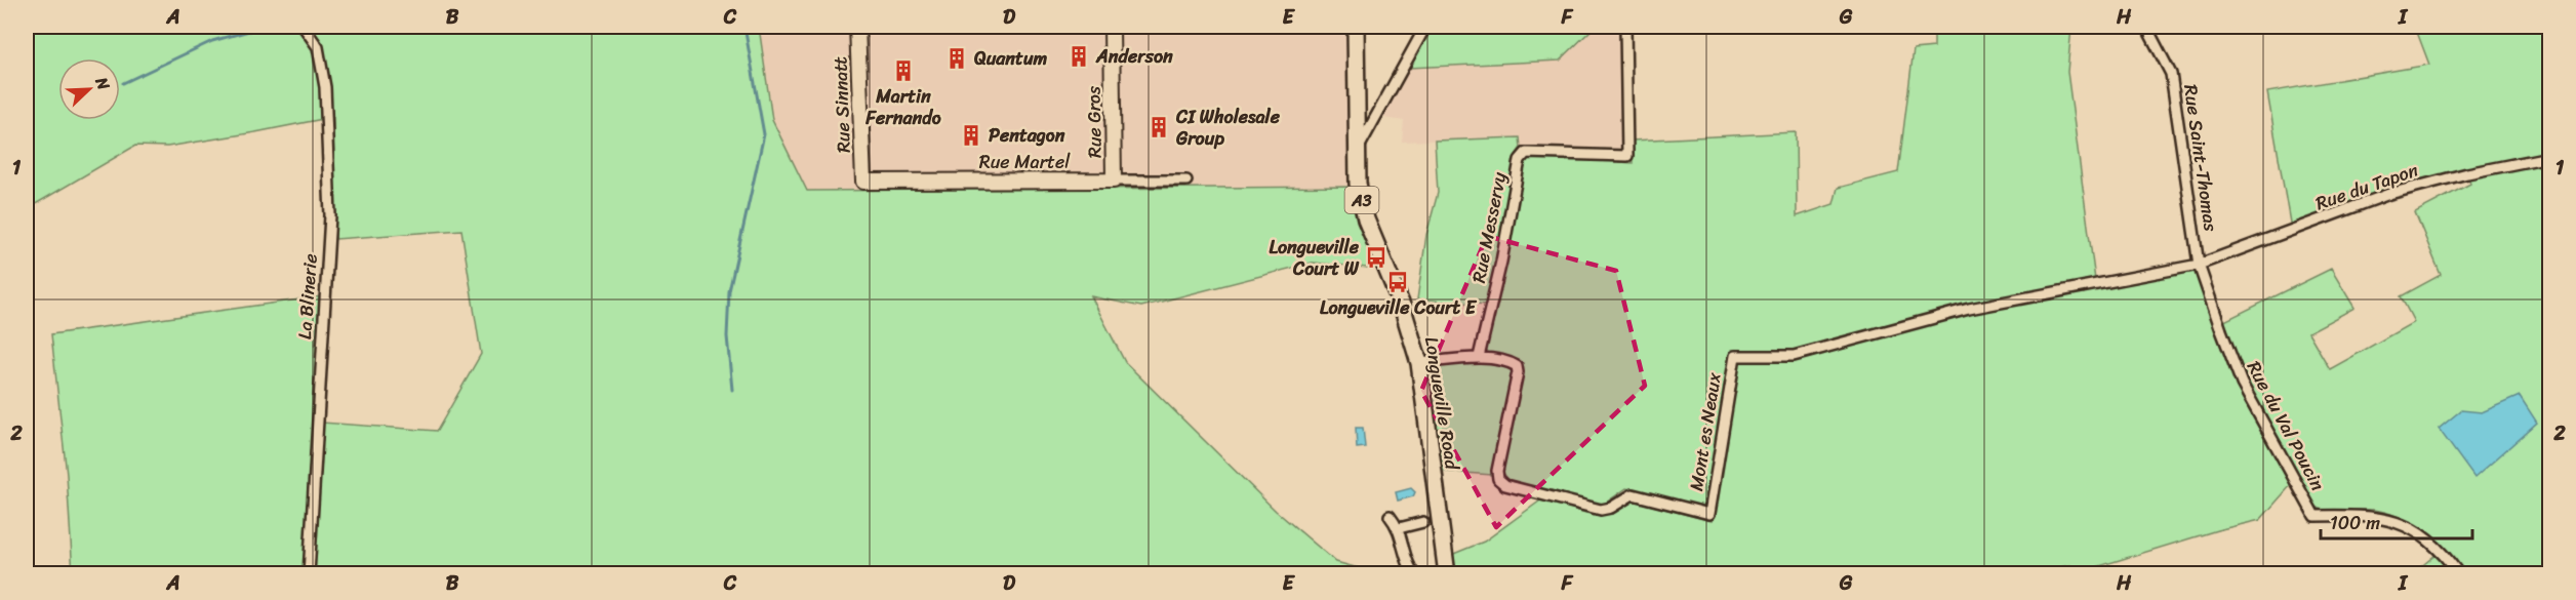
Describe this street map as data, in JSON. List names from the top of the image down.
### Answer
{
  "streets": {
    "main road": ["A3", "Longueville Road"],
    "street": [
      "Rue Sinnatt",
      "Rue Gros",
      "Rue Saint-Thomas",
      "Rue Martel",
      "Rue du Tapon",
      "Rue Messervy",
      "La Blinerie",
      "Rue du Val Poucin",
      "Mont es Neaux"
    ]
  },
  "crossings": [
    ["Rue Sinnatt", "Rue Martel"],
    ["Rue Gros", "Rue Martel"],
    ["Rue Saint-Thomas", "Rue du Tapon"],
    ["Rue Saint-Thomas", "Rue du Val Poucin"],
    ["Rue Saint-Thomas", "Mont es Neaux"],
    ["Rue du Tapon", "Rue du Val Poucin"],
    ["Rue du Tapon", "Mont es Neaux"],
    ["Rue Messervy", "Mont es Neaux"],
    ["Longueville Road", "Mont es Neaux"],
    ["Rue du Val Poucin", "Mont es Neaux"]
  ],
  "places": {
    "building": [
      "Anderson",
      "Quantum",
      "Martin Fernando",
      "CI Wholesale Group",
      "Pentagon"
    ],
    "bus stop": ["Longueville Court W", "Longueville Court E"]
  },
  "scale_bar": "100 m",
  "north": "top right",
  "grid": {
    "columns": [
      "A",
      "B",
      "C",
      "D",
      "E",
      "F",
      "G",
      "H",
      "I"
    ],
    "rows": ["1", "2"]
  }
}
